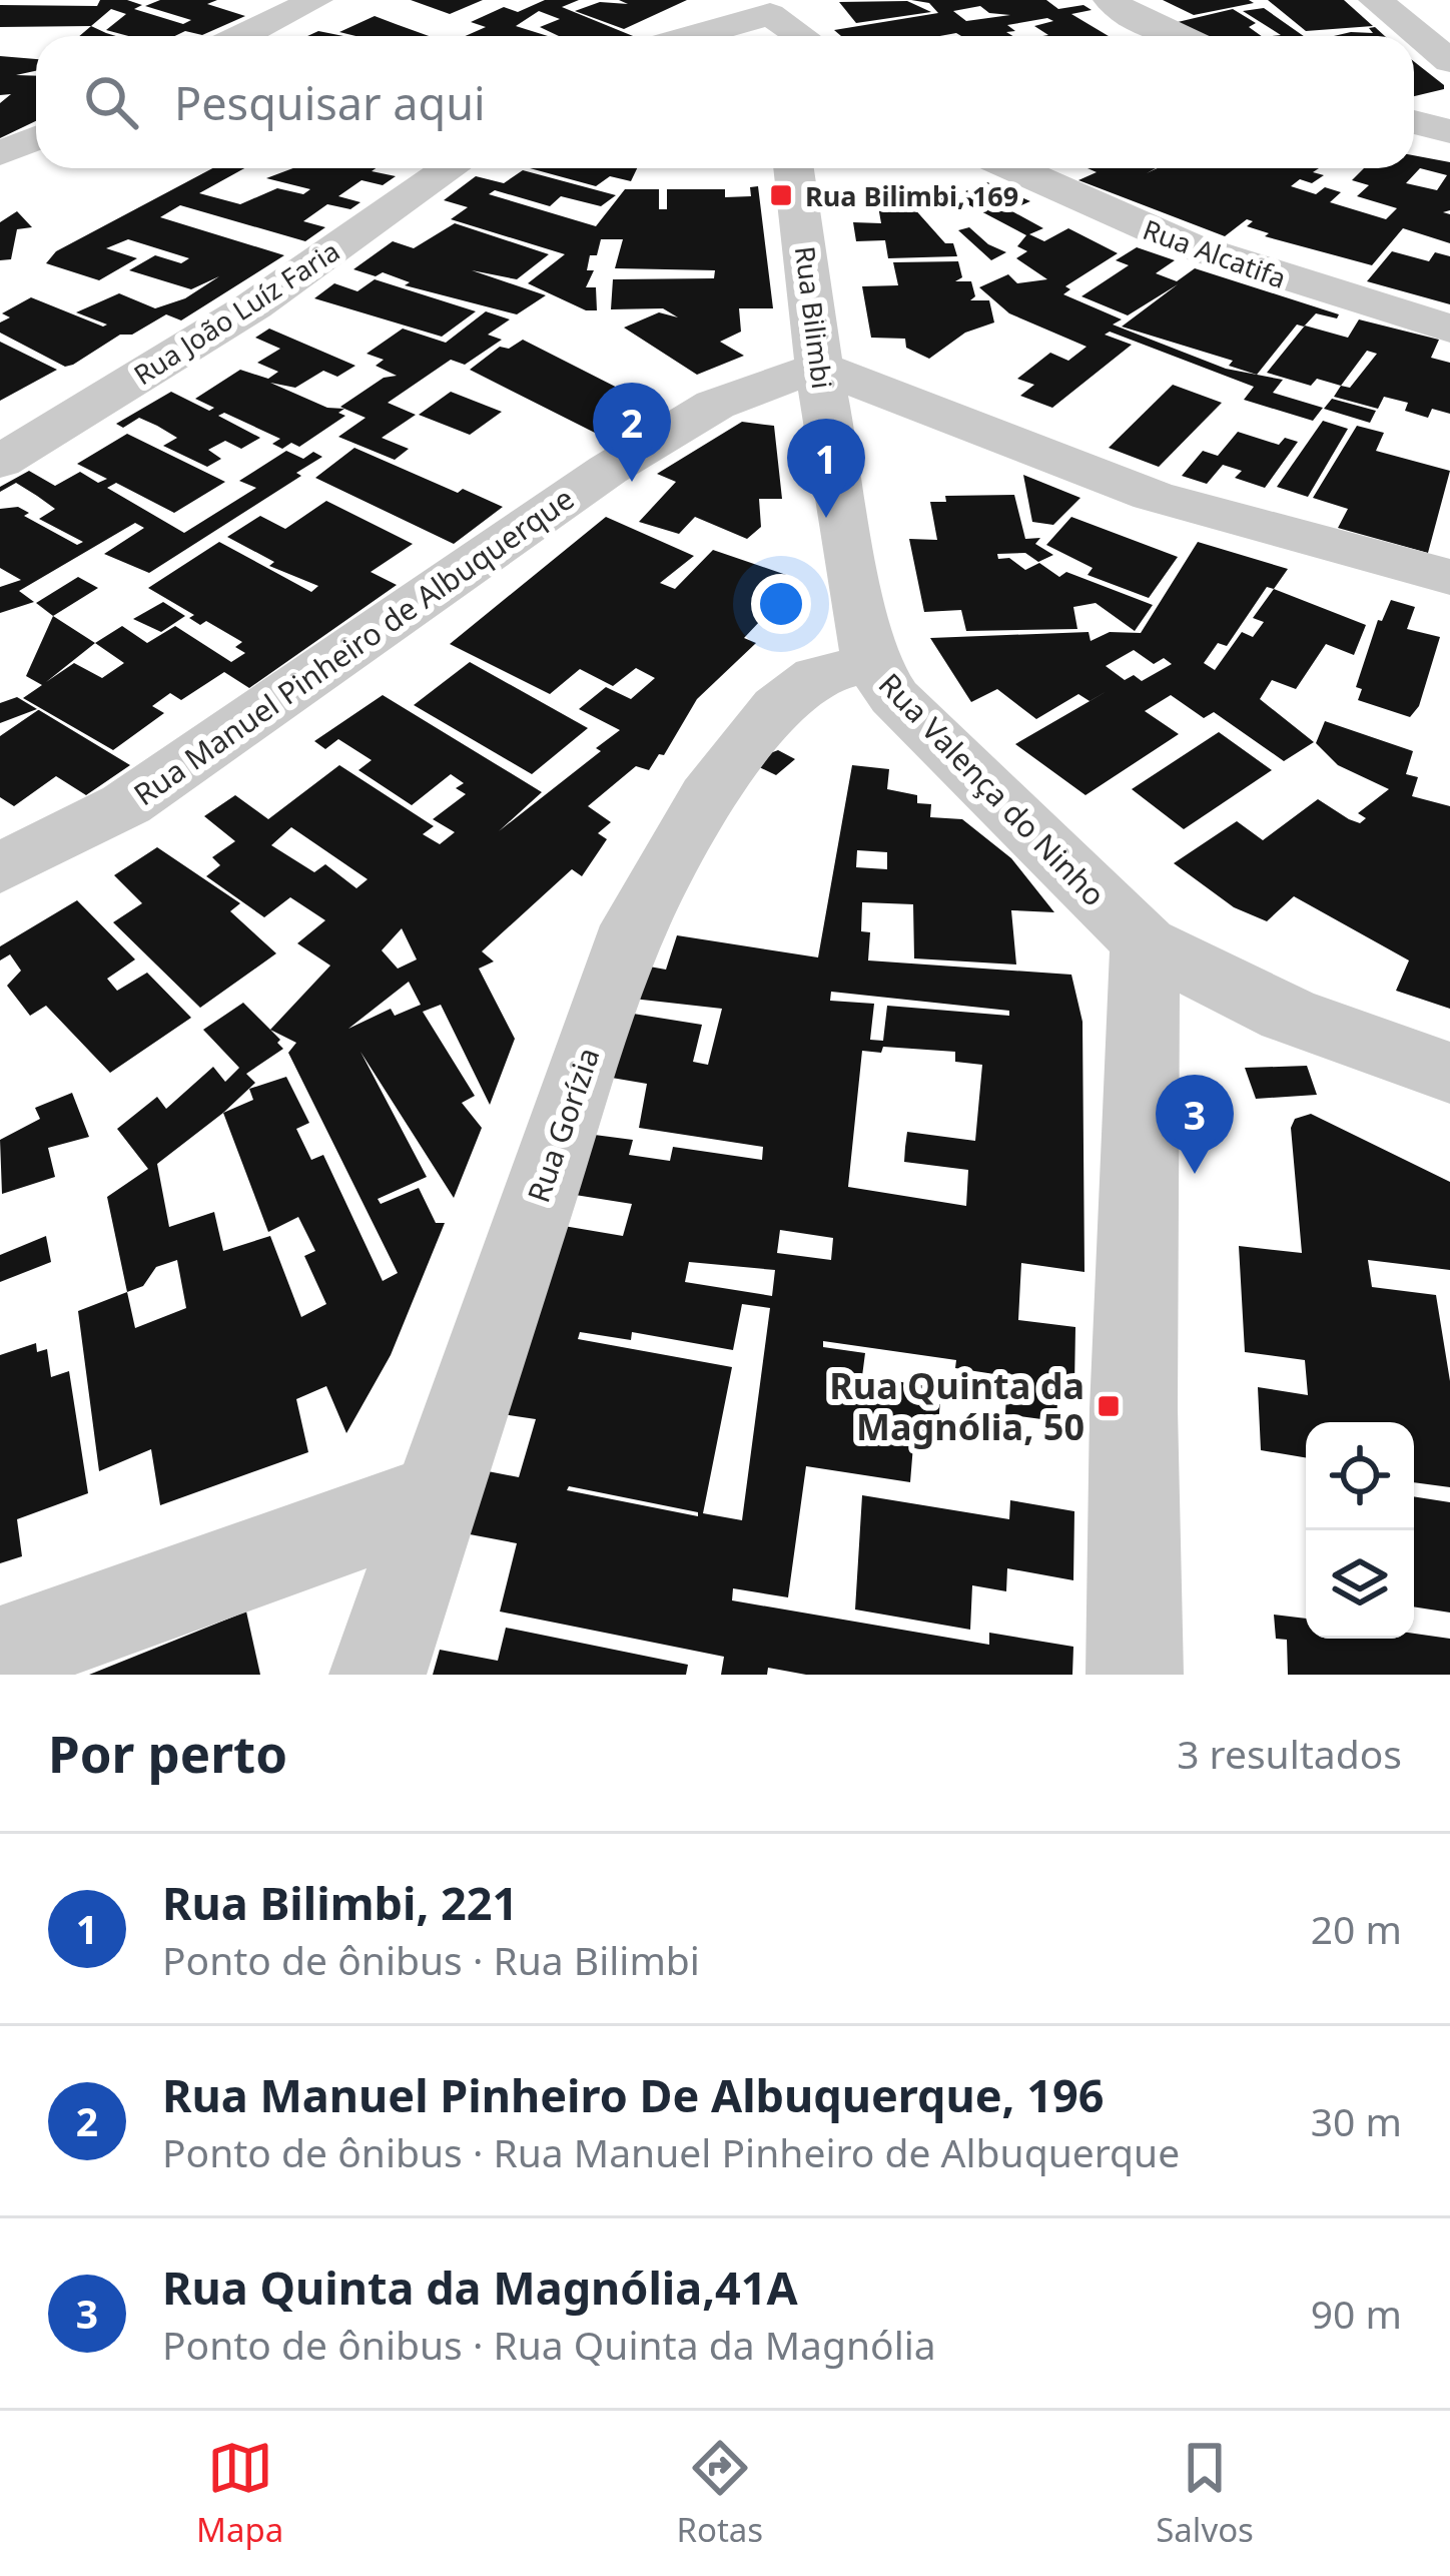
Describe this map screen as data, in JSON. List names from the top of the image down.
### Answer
{
  "streets": {
    "street": [
      "Rua Alcatifa",
      "Rua João Luíz Faria",
      "Rua Bilimbi",
      "Rua Manuel Pinheiro de Albuquerque",
      "Rua Valença do Ninho",
      "Rua Gorízia"
    ]
  },
  "crossings": [
    ["Rua Bilimbi", "Rua Manuel Pinheiro de Albuquerque"],
    ["Rua Bilimbi", "Rua Valença do Ninho"],
    ["Rua Bilimbi", "Rua Gorízia"],
    ["Rua Valença do Ninho", "Rua Gorízia"]
  ],
  "places": {
    "transit": ["Rua Bilimbi, 169", "Rua Quinta da Magnólia, 50"]
  },
  "page": {
    "search": "Pesquisar aqui",
    "pins": ["2", "1", "3"],
    "heading": ["Por perto", "3 resultados"],
    "list": [
      {
        "mark": "1",
        "name": "Rua Bilimbi, 221",
        "note": "Ponto de ônibus · Rua Bilimbi",
        "value": "20 m"
      },
      {
        "mark": "2",
        "name": "Rua Manuel Pinheiro De Albuquerque, 196",
        "note": "Ponto de ônibus · Rua Manuel Pinheiro de Albuquerque",
        "value": "30 m"
      },
      {
        "mark": "3",
        "name": "Rua Quinta da Magnólia,41A",
        "note": "Ponto de ônibus · Rua Quinta da Magnólia",
        "value": "90 m"
      }
    ],
    "nav": ["Mapa", "Rotas", "Salvos"]
  }
}
